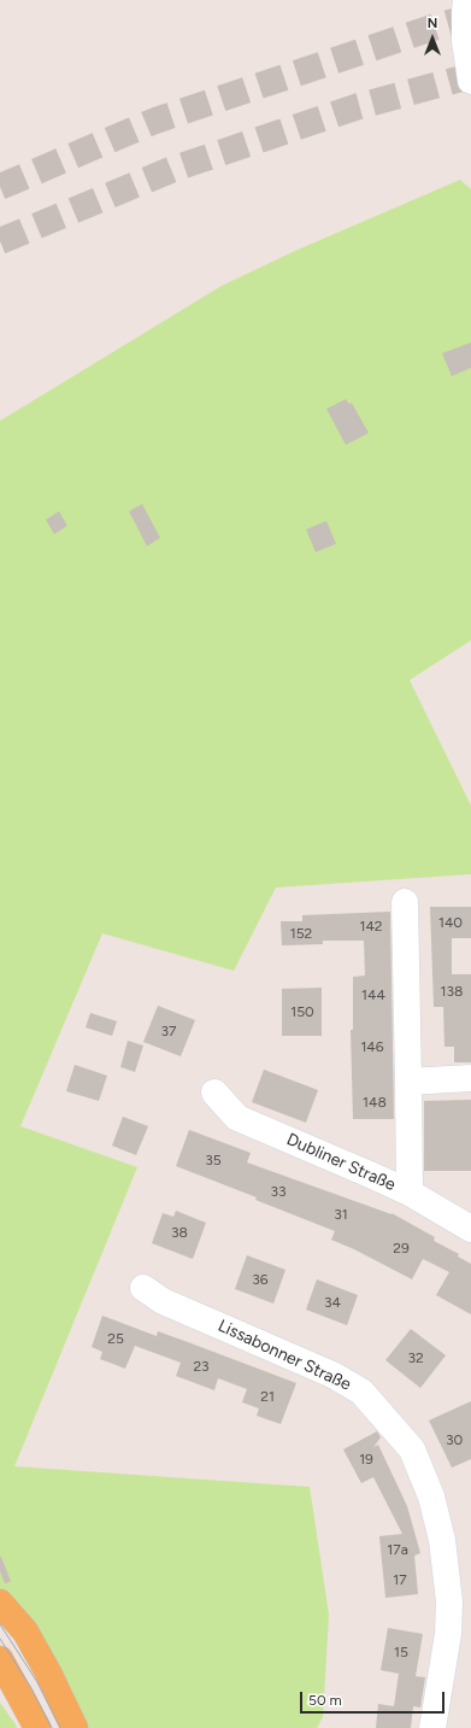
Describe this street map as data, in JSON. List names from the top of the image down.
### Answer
{
  "streets": {
    "street": ["Dubliner Straße", "Lissabonner Straße"]
  },
  "house_numbers": [
    "140",
    "142",
    "152",
    "138",
    "144",
    "150",
    "37",
    "146",
    "148",
    "35",
    "33",
    "31",
    "38",
    "29",
    "36",
    "34",
    "25",
    "32",
    "23",
    "21",
    "30",
    "19",
    "17a",
    "17",
    "15"
  ],
  "scale_bar": "50 m",
  "north": "top"
}
